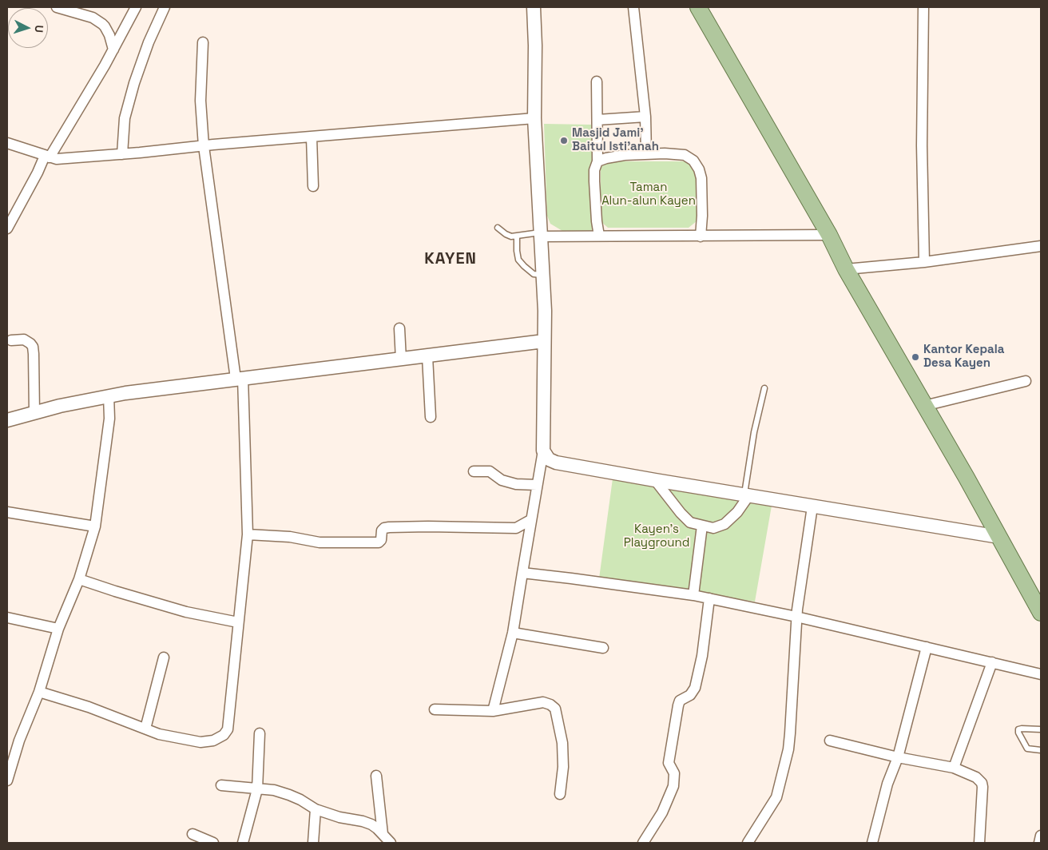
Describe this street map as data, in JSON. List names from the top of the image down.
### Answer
{
  "districts": ["KAYEN"],
  "parks": ["Taman Alun-alun Kayen", "Kayen's Playground"],
  "places": ["Masjid Jami' Baitul Isti'anah", "Kantor Kepala Desa Kayen"],
  "north": "right"
}
